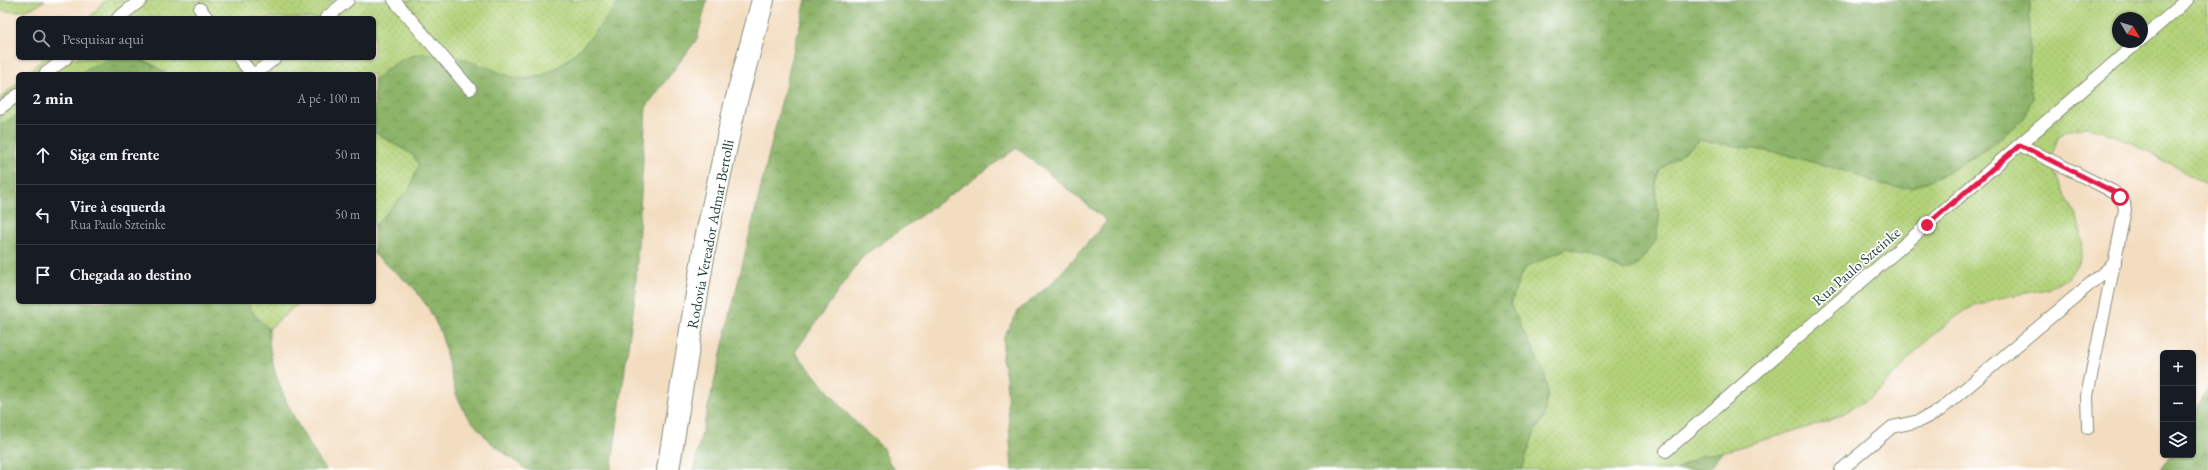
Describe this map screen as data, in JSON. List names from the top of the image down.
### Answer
{
  "streets": {
    "highway": ["Rodovia Vereador Admar Bertolli"],
    "street": ["Rua Paulo Szteinke"]
  },
  "north": "bottom right",
  "page": {
    "search": "Pesquisar aqui",
    "heading": ["2 min", "A pé · 100 m"],
    "list": [
      ["Siga em frente", "50 m"],
      ["Vire à esquerda", "Rua Paulo Szteinke", "50 m"],
      "Chegada ao destino"
    ],
    "map_buttons": ["+", "−"]
  }
}
